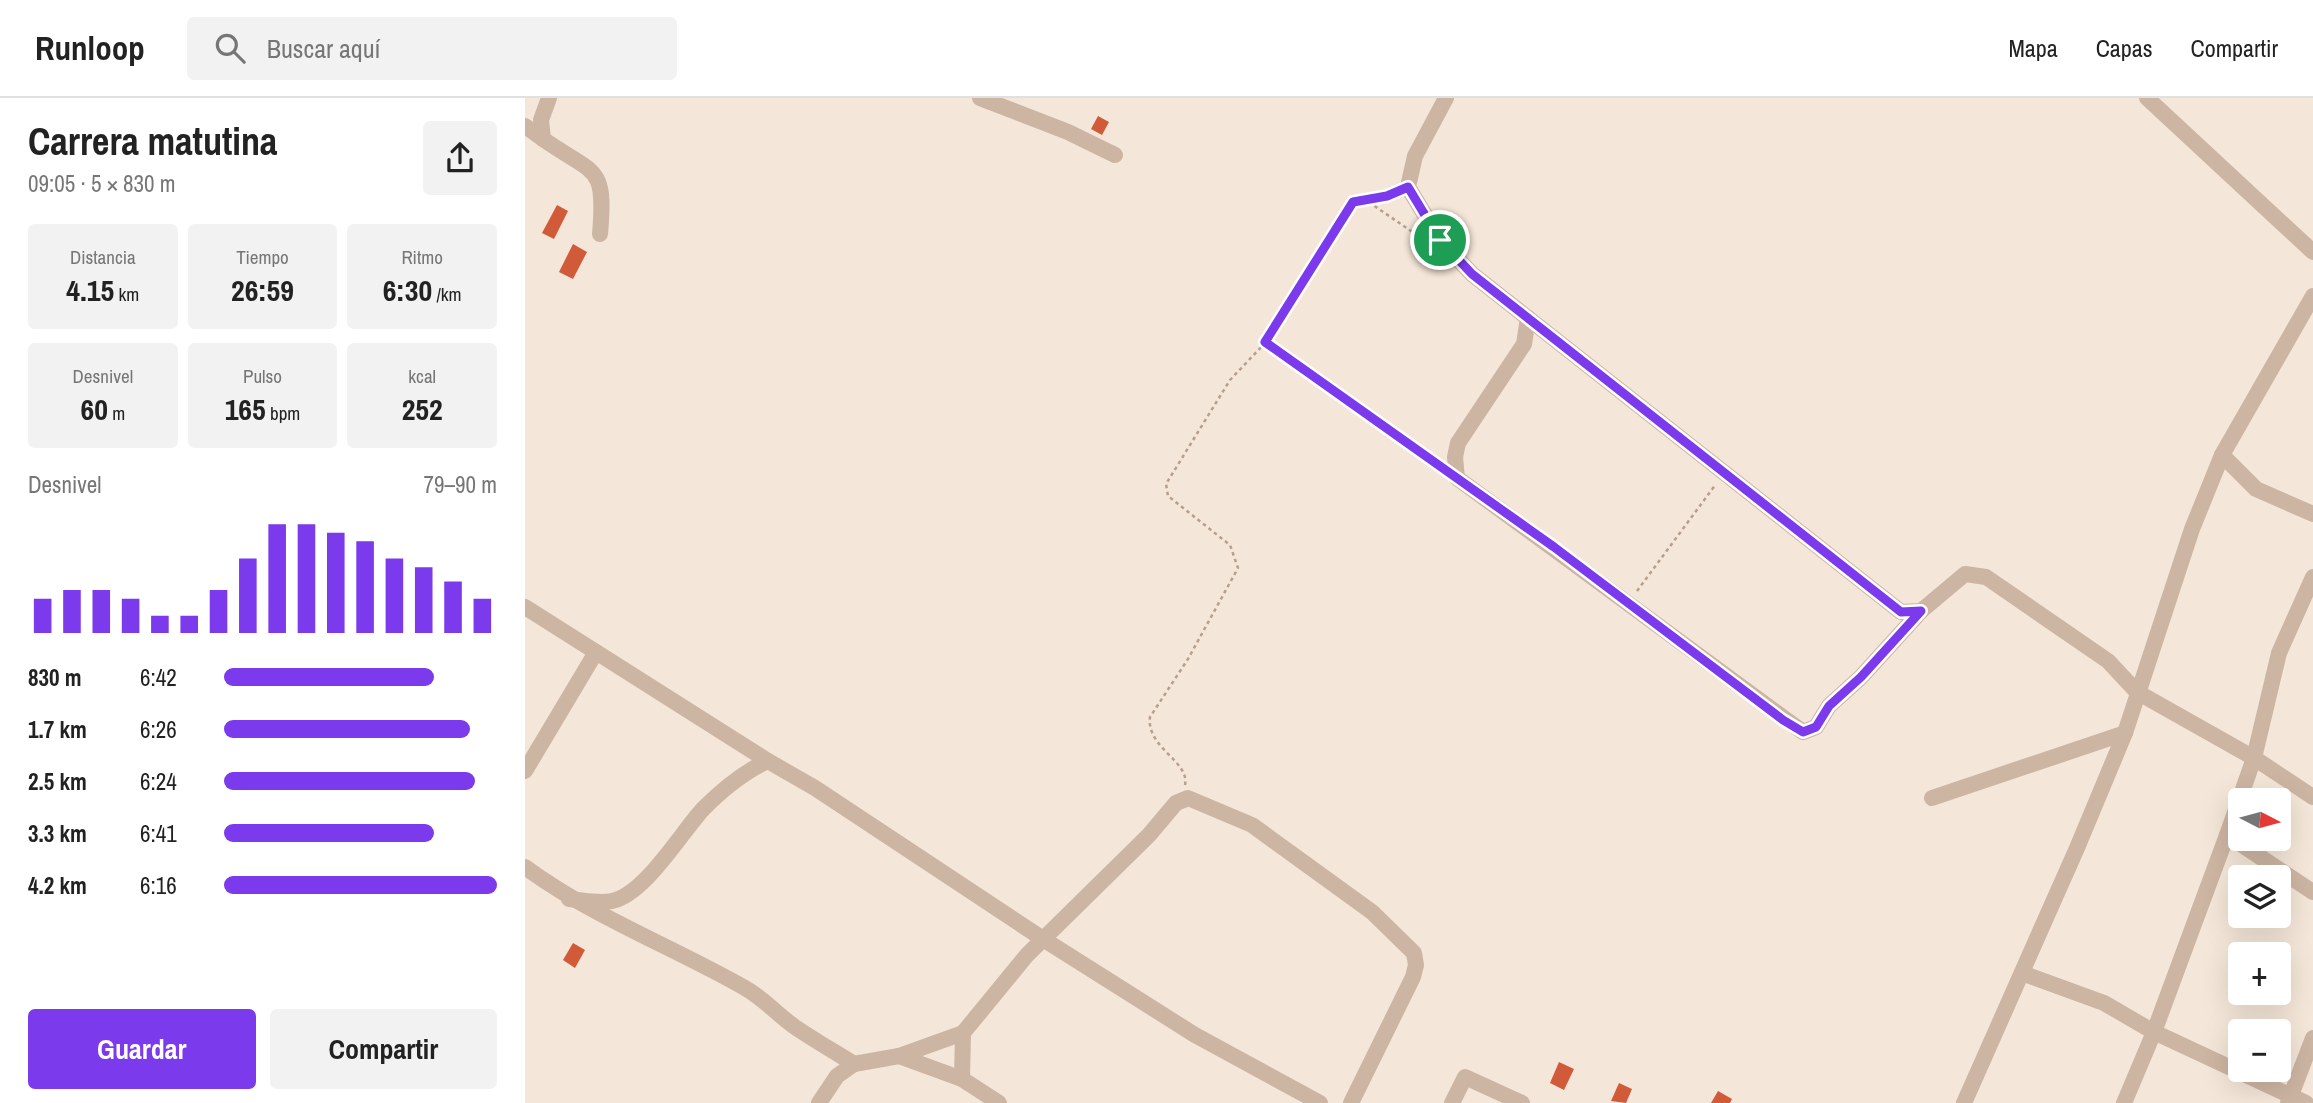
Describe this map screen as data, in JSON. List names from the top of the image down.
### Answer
{
  "north": "right",
  "page": {
    "header": "Runloop",
    "search": "Buscar aquí",
    "nav": ["Mapa", "Capas", "Compartir"],
    "heading": ["Carrera matutina", "09:05 · 5 × 830 m"],
    "stats": [
      ["Distancia", "4.15 km"],
      ["Tiempo", "26:59"],
      ["Ritmo", "6:30 /km"],
      ["Desnivel", "60 m"],
      ["Pulso", "165 bpm"],
      ["kcal", "252"]
    ],
    "chart": ["Desnivel", "79–90 m"],
    "list": [
      {
        "name": "830 m",
        "note": "6:42"
      },
      {
        "name": "1.7 km",
        "note": "6:26"
      },
      {
        "name": "2.5 km",
        "note": "6:24"
      },
      {
        "name": "3.3 km",
        "note": "6:41"
      },
      {
        "name": "4.2 km",
        "note": "6:16"
      }
    ],
    "map_buttons": ["+", "−"],
    "buttons": ["Guardar", "Compartir"]
  }
}
